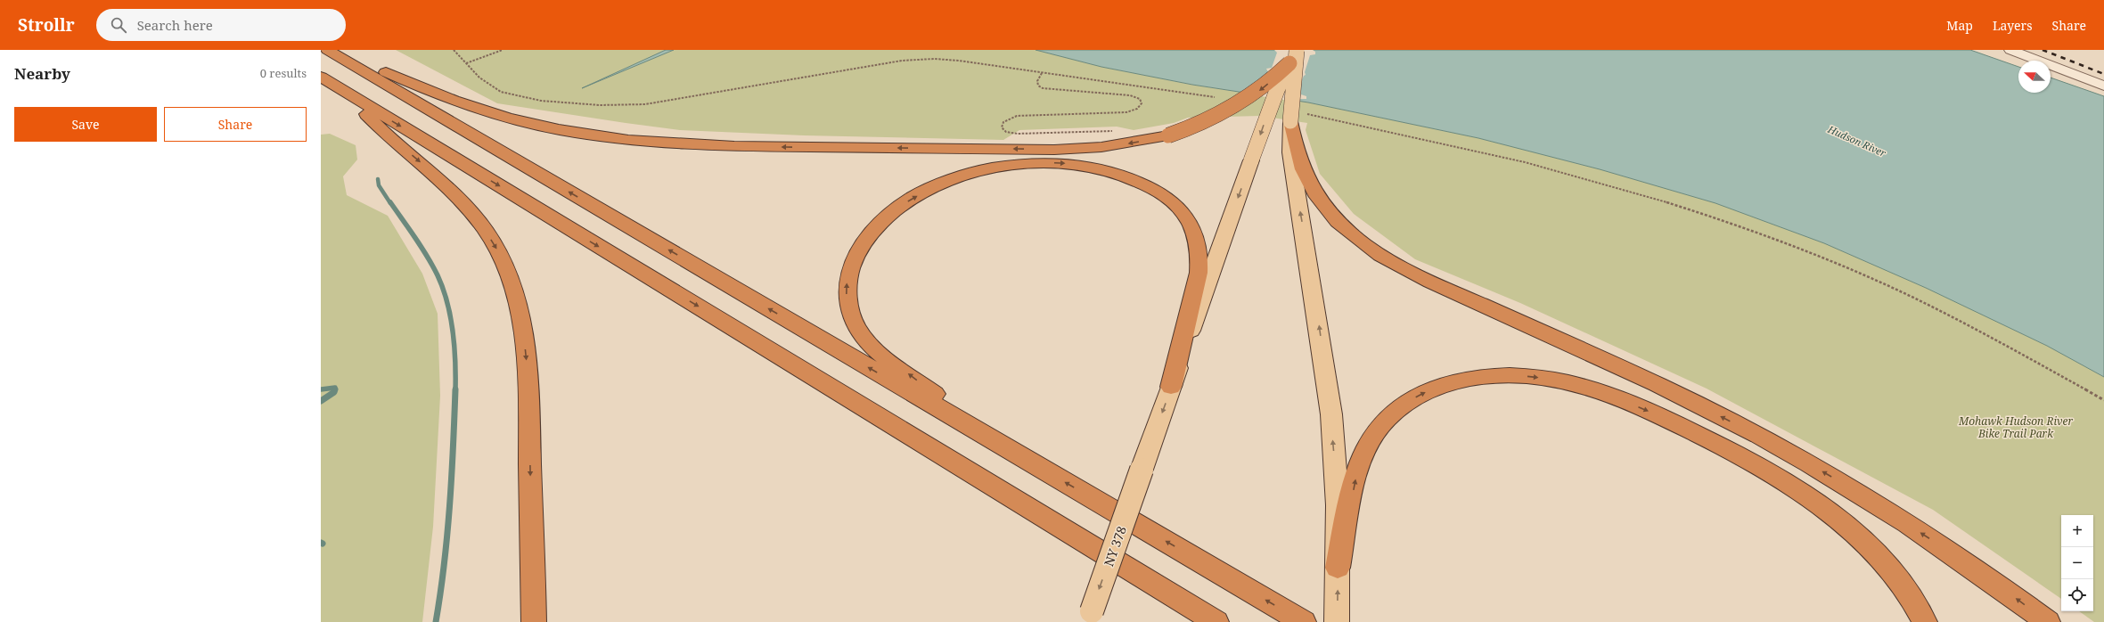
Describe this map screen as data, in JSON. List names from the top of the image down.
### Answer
{
  "streets": {
    "main road": ["NY 378"]
  },
  "one_way": ["NY 378"],
  "water": ["Hudson River"],
  "parks": ["Mohawk Hudson River Bike Trail Park"],
  "north": "left",
  "page": {
    "header": "Strollr",
    "search": "Search here",
    "nav": ["Map", "Layers", "Share"],
    "heading": ["Nearby", "0 results"],
    "buttons": ["Save", "Share"],
    "map_buttons": ["+", "−"]
  }
}
